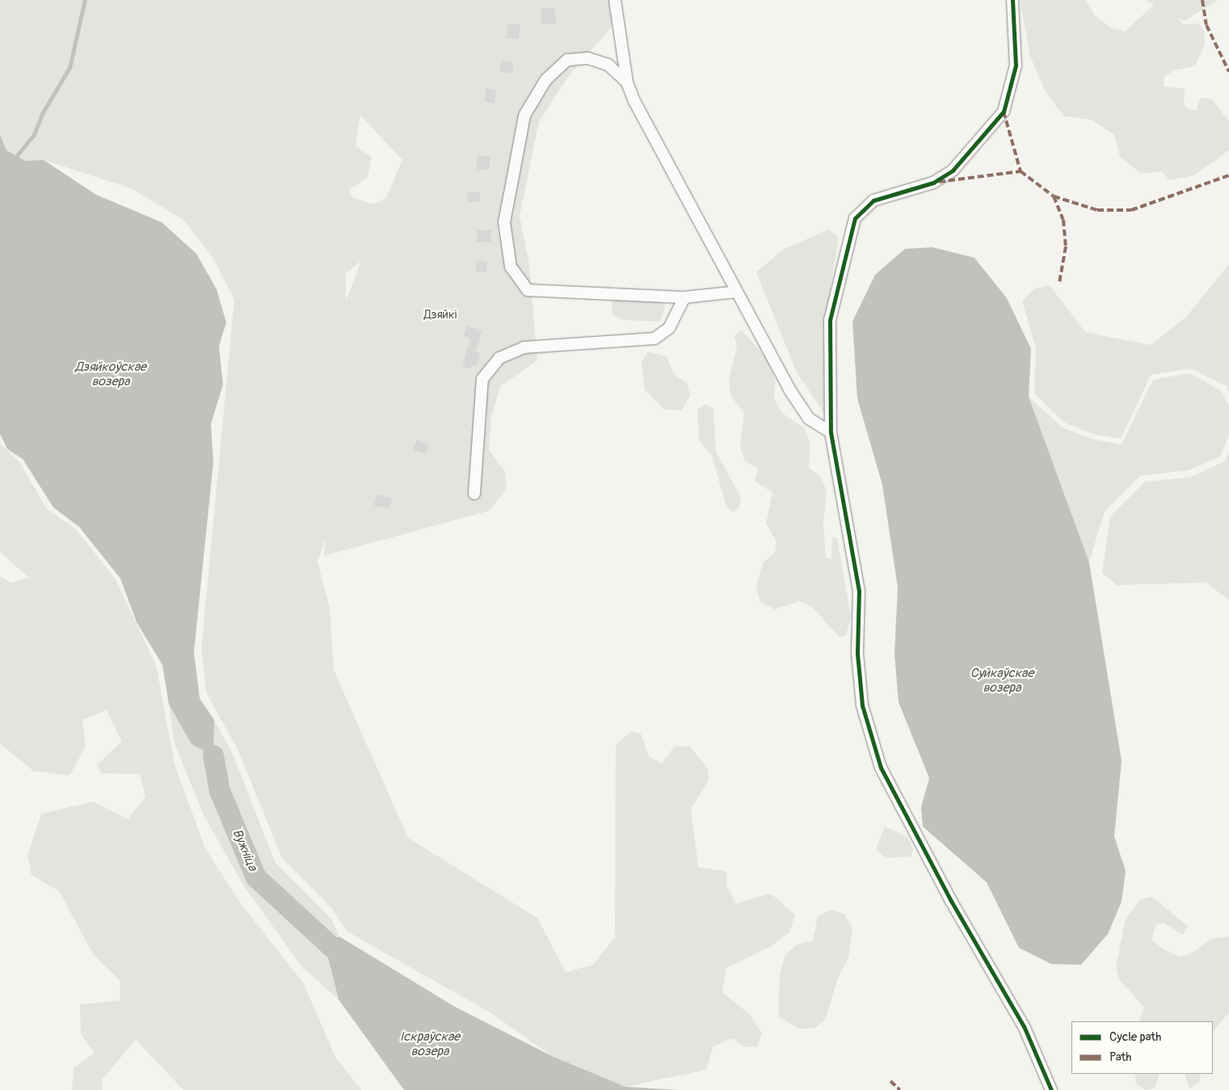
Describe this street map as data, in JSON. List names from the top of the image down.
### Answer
{
  "water": [
    "Дзяйкоўскае возера",
    "Суйкаўскае возера",
    "Вужніца",
    "Іскраўскае возера"
  ],
  "parks": ["Дзяйкі"],
  "legend": ["Cycle path", "Path"]
}
